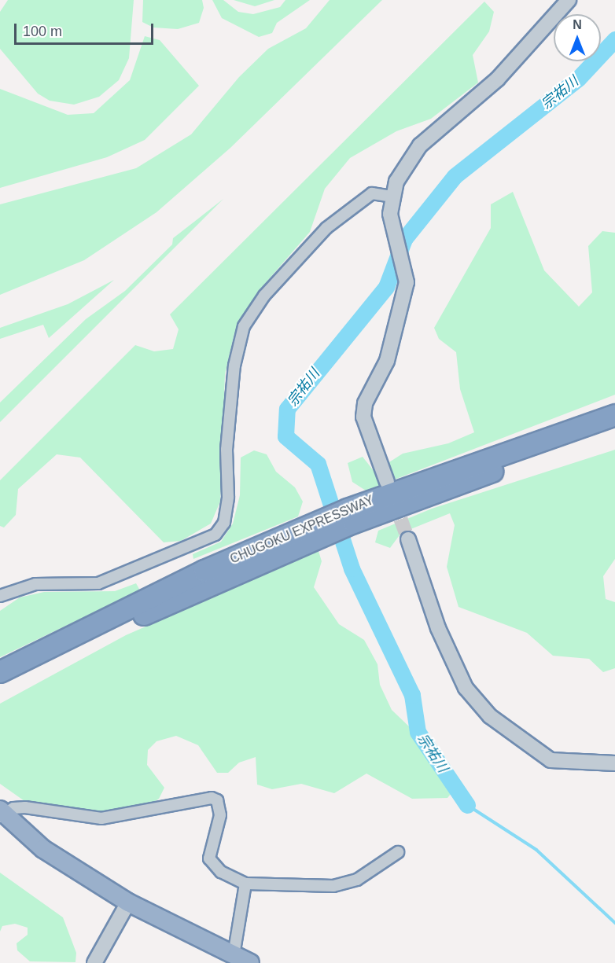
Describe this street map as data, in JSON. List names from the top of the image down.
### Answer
{
  "streets": {
    "highway": ["CHUGOKU EXPRESSWAY"]
  },
  "water": ["宗祐川"],
  "scale_bar": "100 m",
  "north": "top"
}
